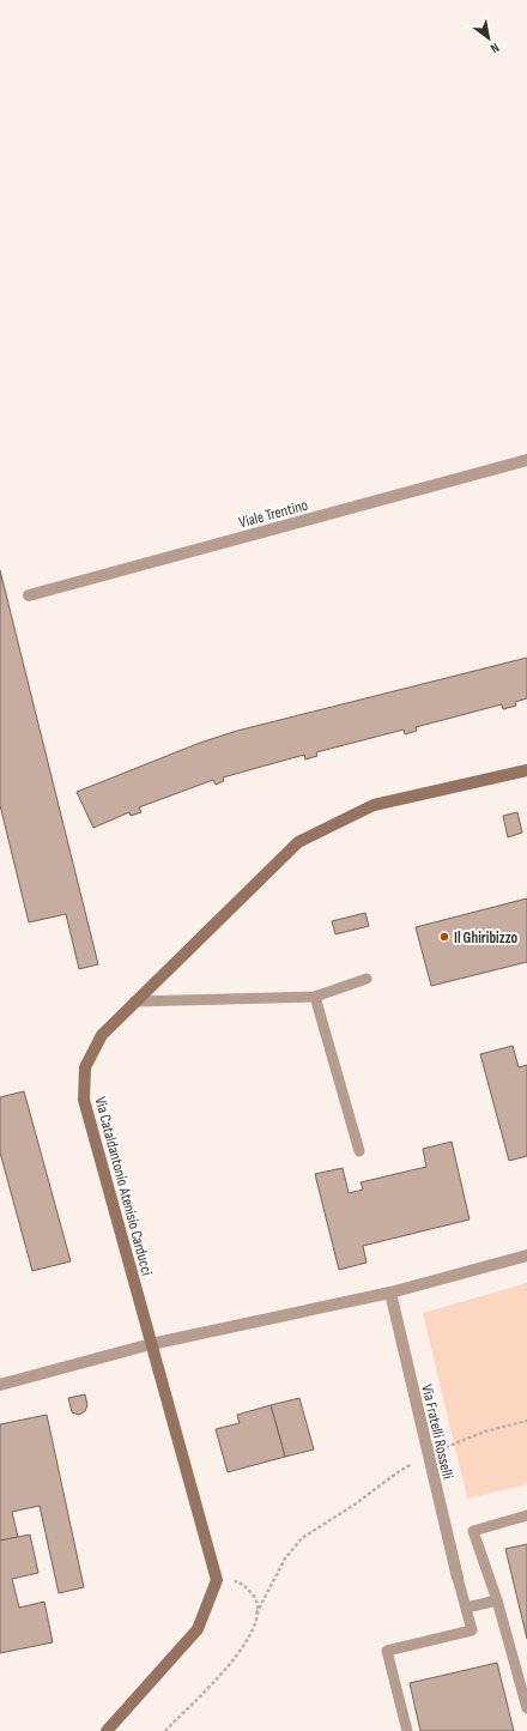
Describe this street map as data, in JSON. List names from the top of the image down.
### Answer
{
  "streets": {
    "street": ["Viale Trentino", "Via Cataldantonio Atenisio Carducci", "Via Fratelli Rosselli"]
  },
  "places": ["Il Ghiribizzo"],
  "north": "bottom right"
}
